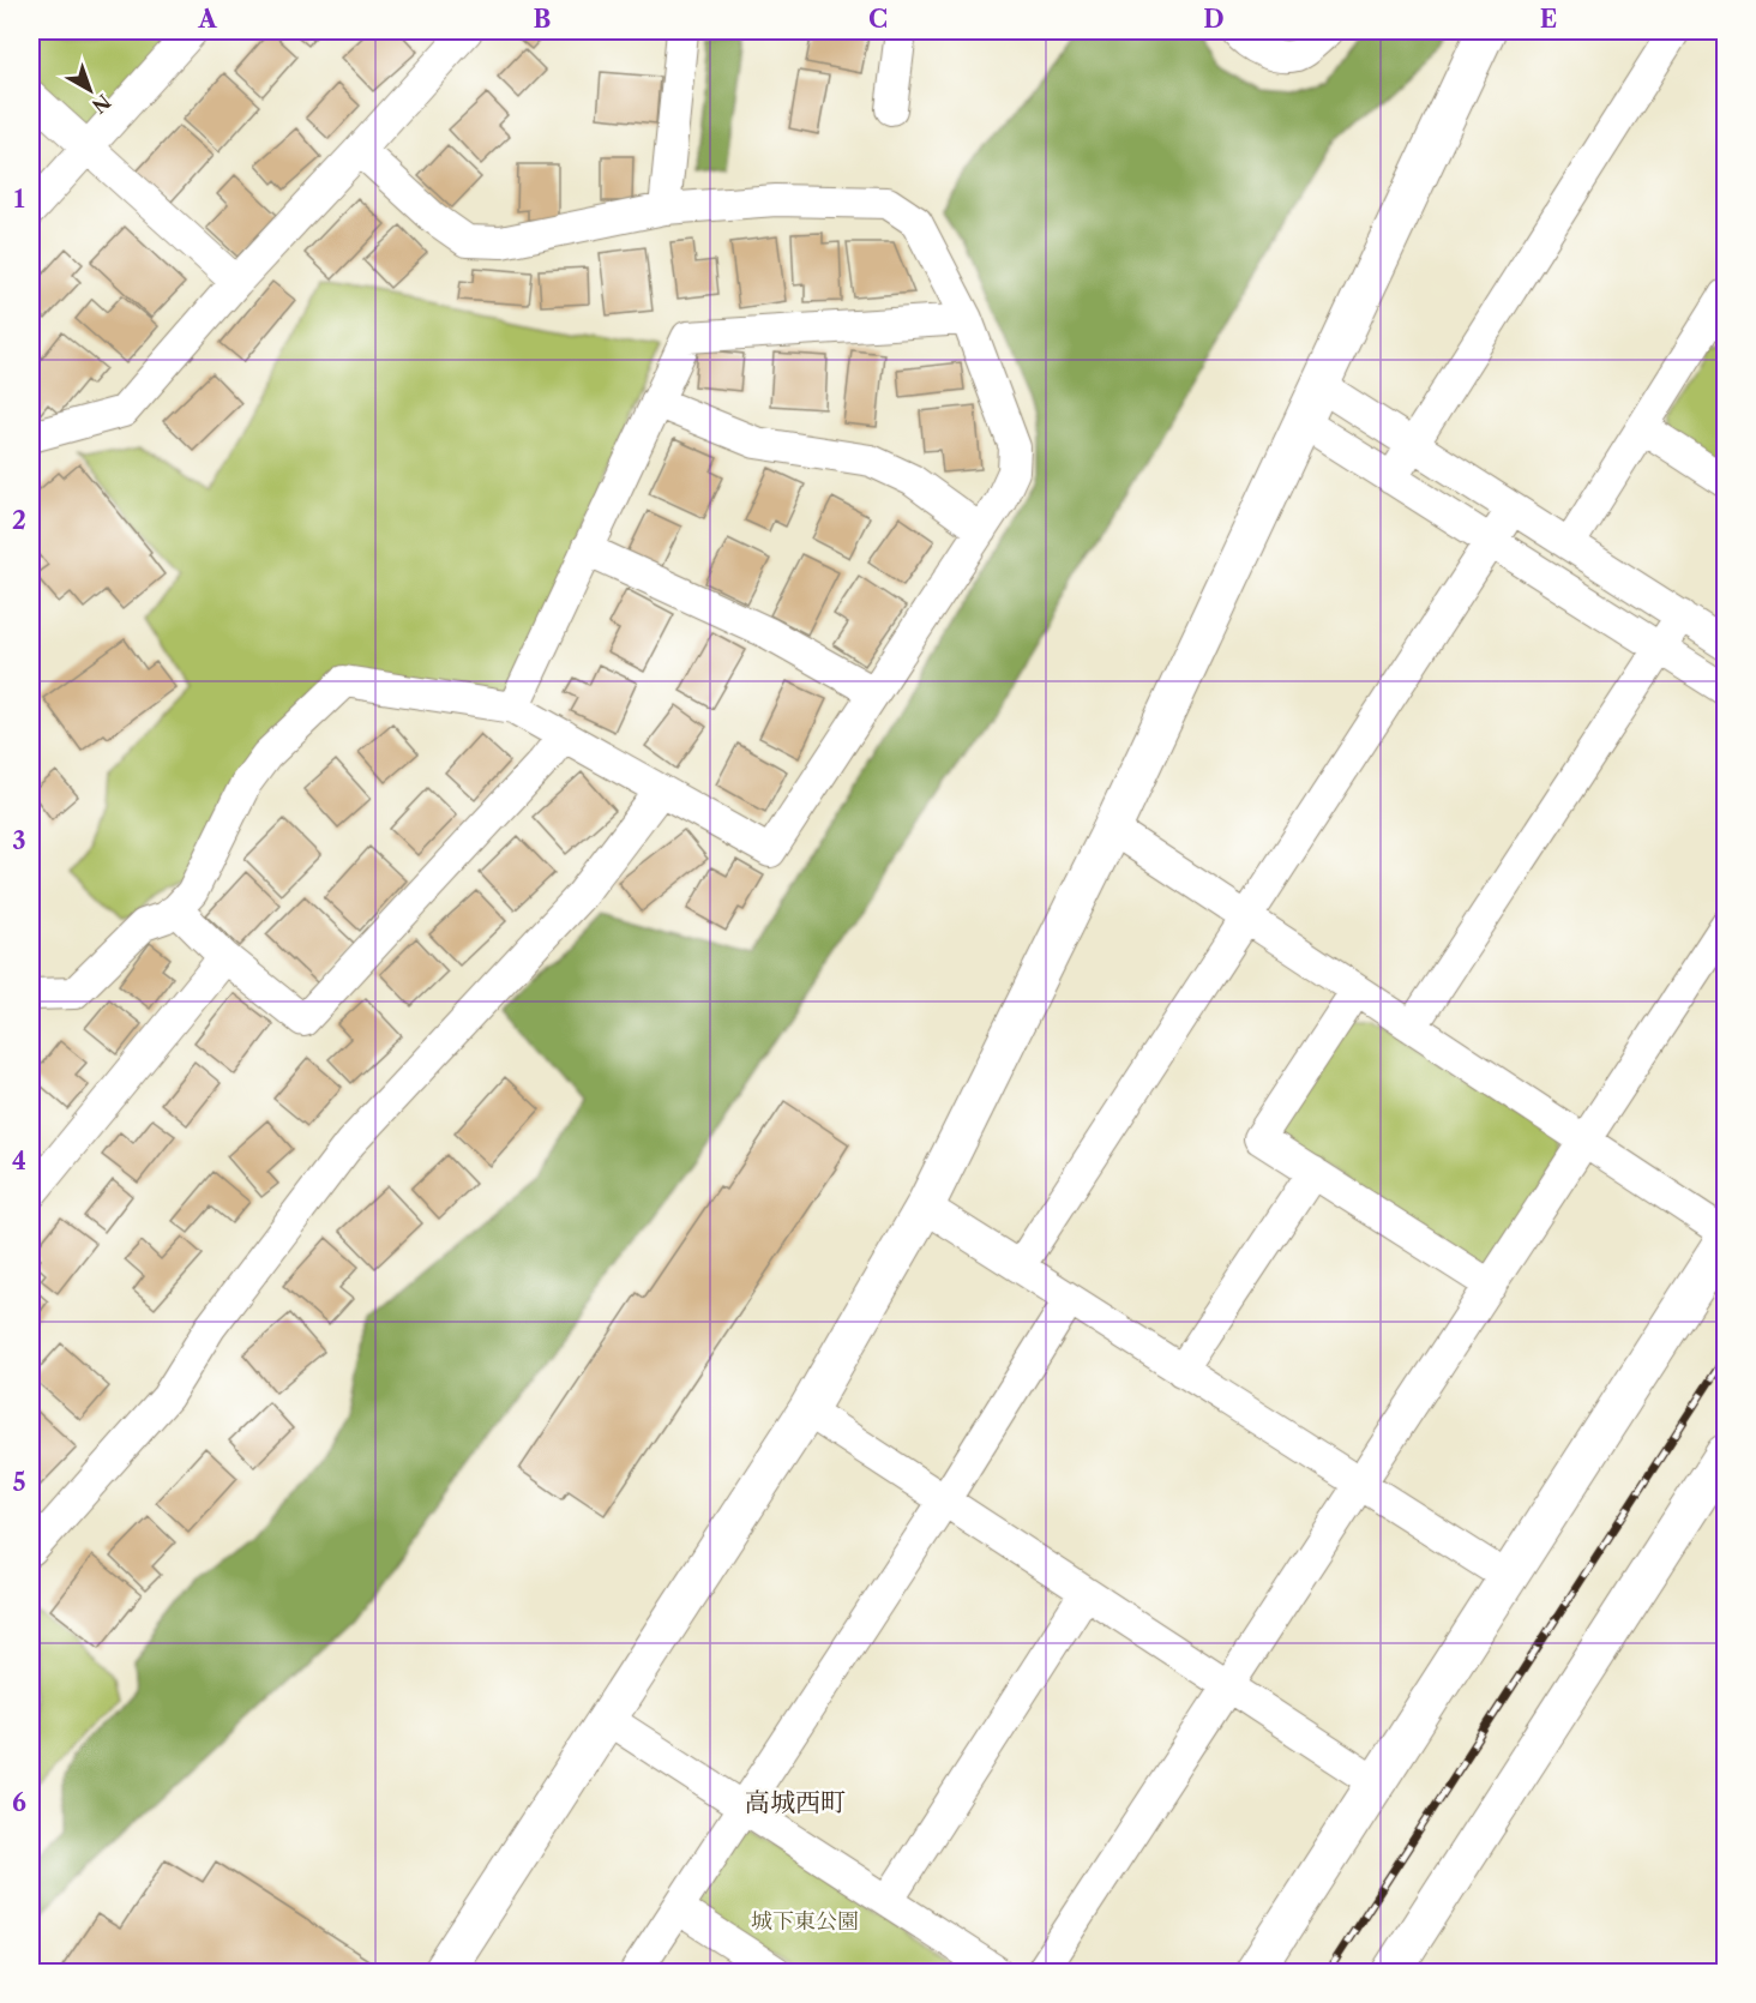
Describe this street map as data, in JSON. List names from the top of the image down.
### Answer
{
  "districts": ["高城西町"],
  "parks": ["城下東公園"],
  "north": "bottom right",
  "grid": {
    "columns": [
      "A",
      "B",
      "C",
      "D",
      "E"
    ],
    "rows": [
      "1",
      "2",
      "3",
      "4",
      "5",
      "6"
    ]
  }
}
